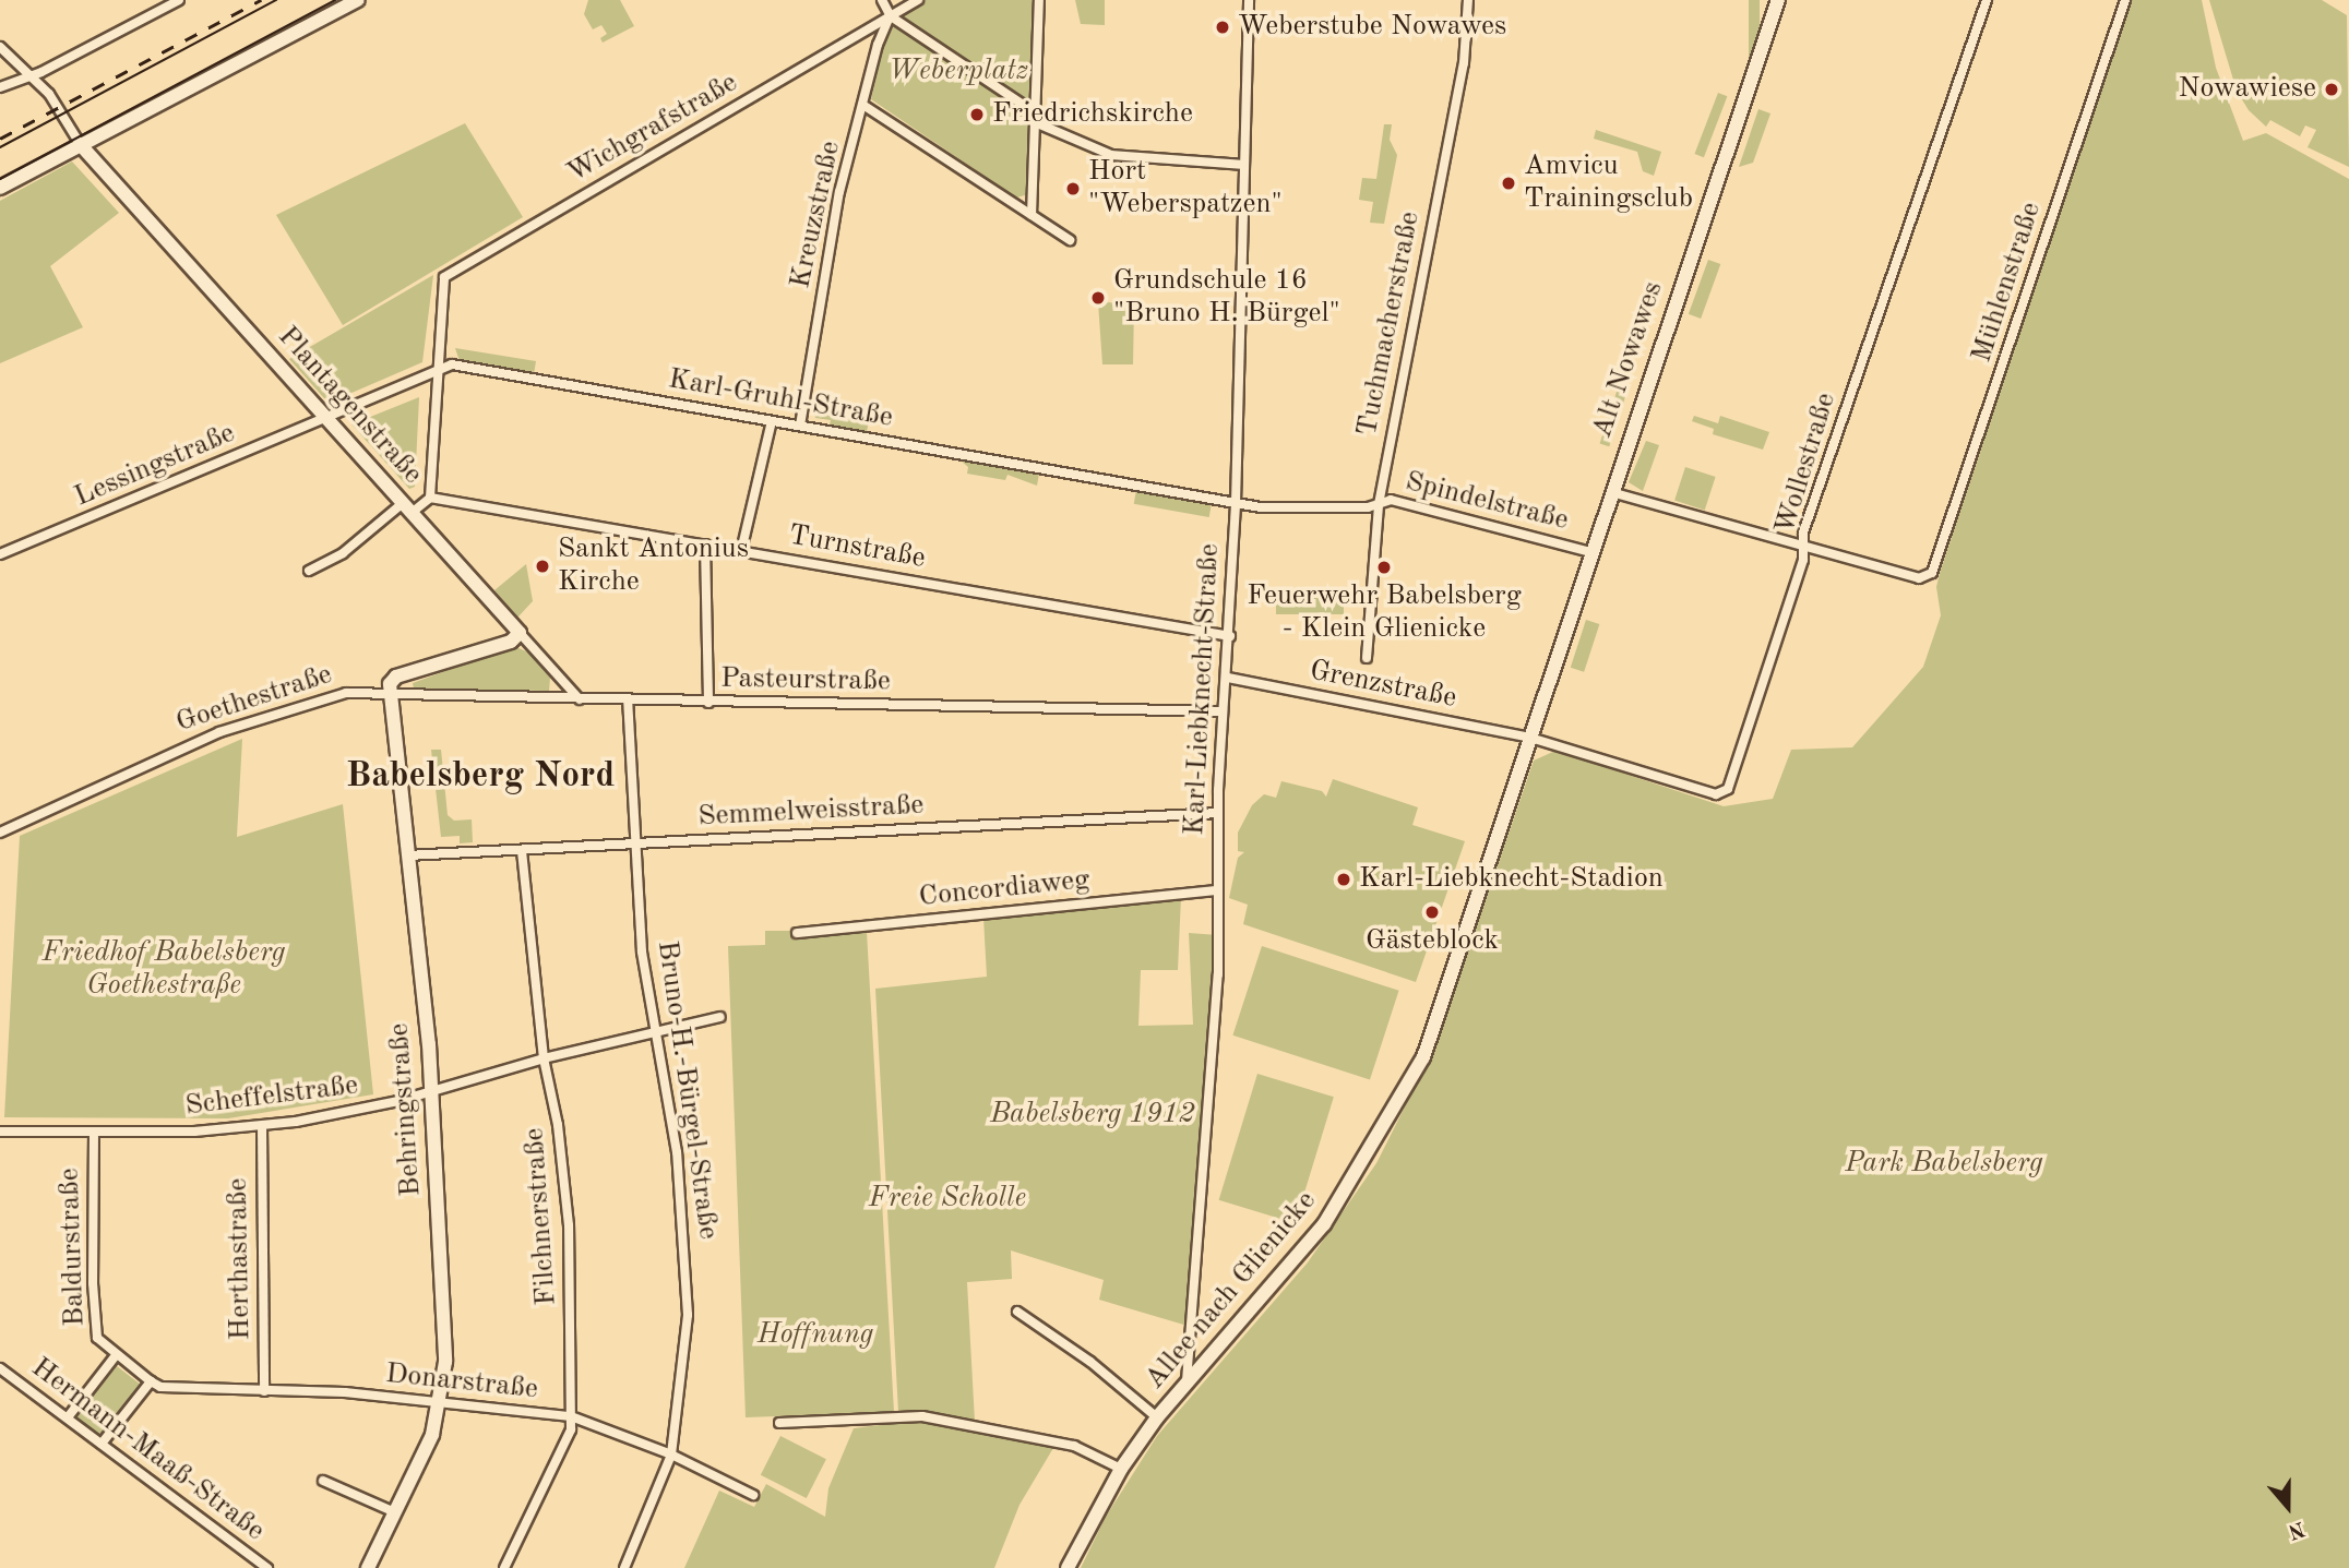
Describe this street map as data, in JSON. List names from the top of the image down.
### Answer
{
  "streets": {
    "street": [
      "Wichgrafstraße",
      "Kreuzstraße",
      "Mühlenstraße",
      "Tuchmacherstraße",
      "Alt Nowawes",
      "Karl-Gruhl-Straße",
      "Plantagenstraße",
      "Wollestraße",
      "Lessingstraße",
      "Spindelstraße",
      "Turnstraße",
      "Pasteurstraße",
      "Grenzstraße",
      "Karl-Liebknecht-Straße",
      "Goethestraße",
      "Semmelweisstraße",
      "Concordiaweg",
      "Bruno-H.-Bürgel-Straße",
      "Scheffelstraße",
      "Behringstraße",
      "Filchnerstraße",
      "Baldurstraße",
      "Herthastraße",
      "Allee nach Glienicke",
      "Donarstraße",
      "Hermann-Maaß-Straße"
    ]
  },
  "crossings": [
    ["Wichgrafstraße", "Kreuzstraße"],
    ["Wichgrafstraße", "Karl-Gruhl-Straße"],
    ["Kreuzstraße", "Karl-Gruhl-Straße"],
    ["Mühlenstraße", "Wollestraße"],
    ["Tuchmacherstraße", "Spindelstraße"],
    ["Alt Nowawes", "Wollestraße"],
    ["Alt Nowawes", "Spindelstraße"],
    ["Alt Nowawes", "Grenzstraße"],
    ["Alt Nowawes", "Allee nach Glienicke"],
    ["Karl-Gruhl-Straße", "Plantagenstraße"],
    ["Karl-Gruhl-Straße", "Lessingstraße"],
    ["Karl-Gruhl-Straße", "Spindelstraße"],
    ["Karl-Gruhl-Straße", "Karl-Liebknecht-Straße"],
    ["Plantagenstraße", "Lessingstraße"],
    ["Plantagenstraße", "Pasteurstraße"],
    ["Wollestraße", "Grenzstraße"],
    ["Wollestraße", "Allee nach Glienicke"],
    ["Spindelstraße", "Karl-Liebknecht-Straße"],
    ["Turnstraße", "Karl-Liebknecht-Straße"],
    ["Pasteurstraße", "Karl-Liebknecht-Straße"],
    ["Pasteurstraße", "Goethestraße"],
    ["Pasteurstraße", "Bruno-H.-Bürgel-Straße"],
    ["Pasteurstraße", "Behringstraße"],
    ["Grenzstraße", "Karl-Liebknecht-Straße"],
    ["Grenzstraße", "Allee nach Glienicke"],
    ["Karl-Liebknecht-Straße", "Semmelweisstraße"],
    ["Karl-Liebknecht-Straße", "Concordiaweg"],
    ["Karl-Liebknecht-Straße", "Allee nach Glienicke"],
    ["Goethestraße", "Behringstraße"],
    ["Semmelweisstraße", "Bruno-H.-Bürgel-Straße"],
    ["Semmelweisstraße", "Behringstraße"],
    ["Semmelweisstraße", "Filchnerstraße"],
    ["Bruno-H.-Bürgel-Straße", "Scheffelstraße"],
    ["Bruno-H.-Bürgel-Straße", "Donarstraße"],
    ["Scheffelstraße", "Behringstraße"],
    ["Scheffelstraße", "Filchnerstraße"],
    ["Scheffelstraße", "Baldurstraße"],
    ["Scheffelstraße", "Herthastraße"],
    ["Behringstraße", "Donarstraße"],
    ["Filchnerstraße", "Donarstraße"],
    ["Baldurstraße", "Donarstraße"],
    ["Herthastraße", "Donarstraße"]
  ],
  "districts": ["Babelsberg Nord"],
  "parks": [
    "Weberplatz",
    "Friedhof Babelsberg Goethestraße",
    "Babelsberg 1912",
    "Park Babelsberg",
    "Freie Scholle",
    "Hoffnung"
  ],
  "places": [
    "Weberstube Nowawes",
    "Nowawiese",
    "Friedrichskirche",
    "Amvicu Trainingsclub",
    "Hort \"Weberspatzen\"",
    "Grundschule 16 \"Bruno H. Bürgel\"",
    "Sankt Antonius Kirche",
    "Feuerwehr Babelsberg - Klein Glienicke",
    "Karl-Liebknecht-Stadion",
    "Gästeblock"
  ],
  "north": "bottom"
}
